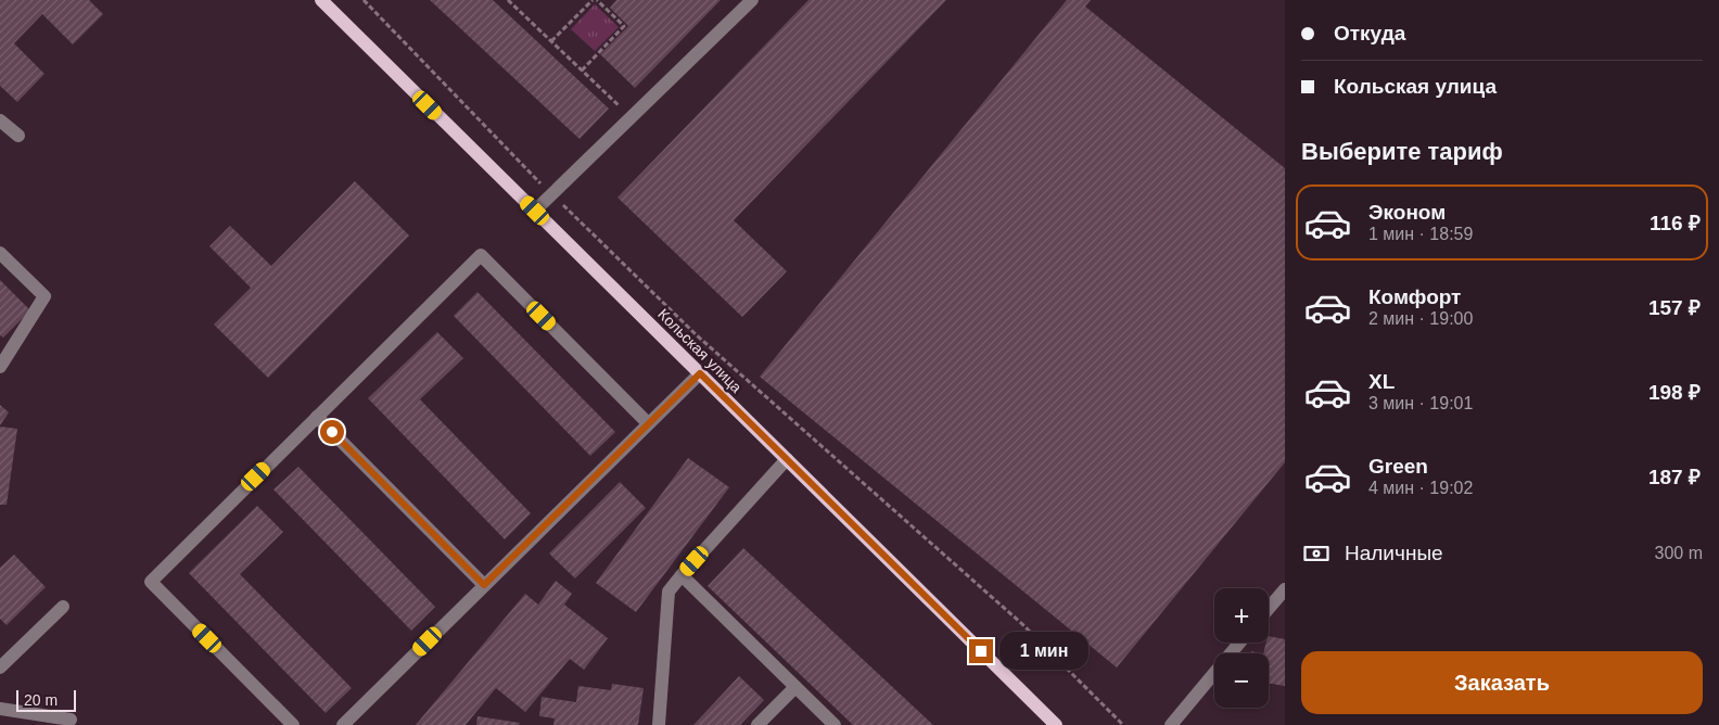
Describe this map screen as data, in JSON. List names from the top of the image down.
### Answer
{
  "streets": {
    "main road": ["Кольская улица"]
  },
  "scale_bar": "20 m",
  "page": {
    "banner": ["Откуда", "Кольская улица"],
    "heading": "Выберите тариф",
    "list": [
      {
        "name": "Эконом",
        "note": "1 мин · 18:59",
        "value": "116 ₽"
      },
      {
        "name": "Комфорт",
        "note": "2 мин · 19:00",
        "value": "157 ₽"
      },
      {
        "name": "XL",
        "note": "3 мин · 19:01",
        "value": "198 ₽"
      },
      {
        "name": "Green",
        "note": "4 мин · 19:02",
        "value": "187 ₽"
      }
    ],
    "pay": ["Наличные", "300 m"],
    "map_buttons": ["+", "−"],
    "bubble": "1 мин",
    "buttons": "Заказать",
    "scale": "20 m"
  }
}
